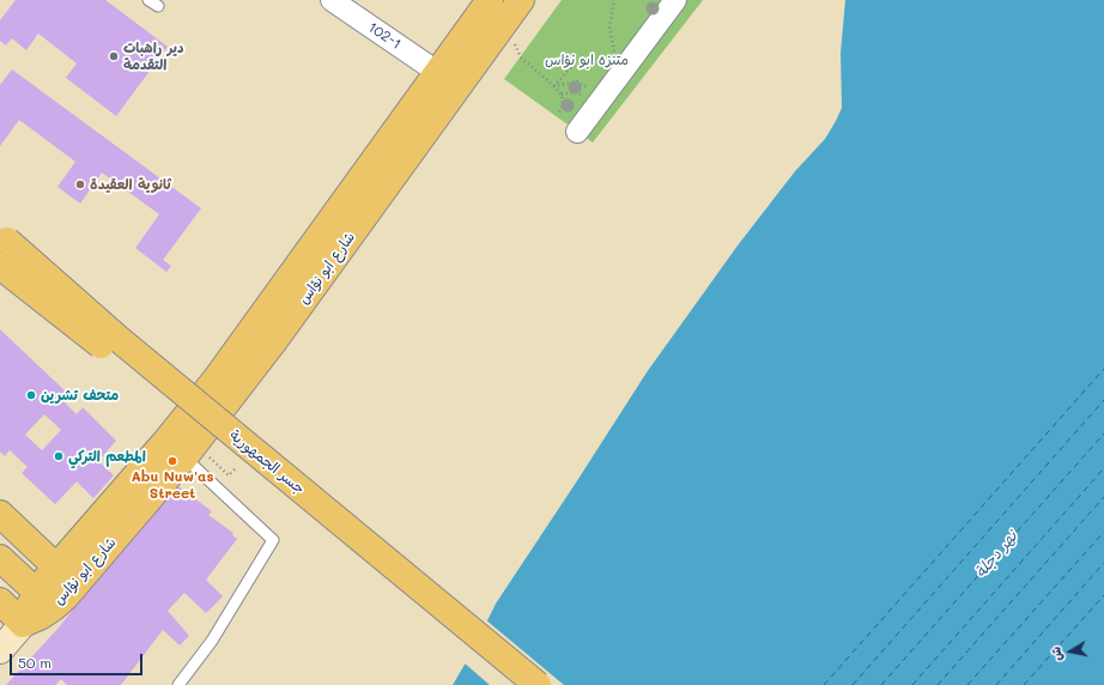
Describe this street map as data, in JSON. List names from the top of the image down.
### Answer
{
  "streets": {
    "main road": ["شارع ابو نؤاس", "جسر الجمهورية"],
    "street": ["102-1"]
  },
  "crossings": [
    ["102-1", "شارع ابو نؤاس"]
  ],
  "water": ["نهر دجلة"],
  "parks": ["متنزه ابو نؤاس"],
  "places": [
    "دير راهبات التقدمة",
    "ثانوية العقيدة",
    "متحف تشرين",
    "المطعم التركي",
    "Abu Nuw'as Street"
  ],
  "scale_bar": "50 m",
  "north": "left"
}
